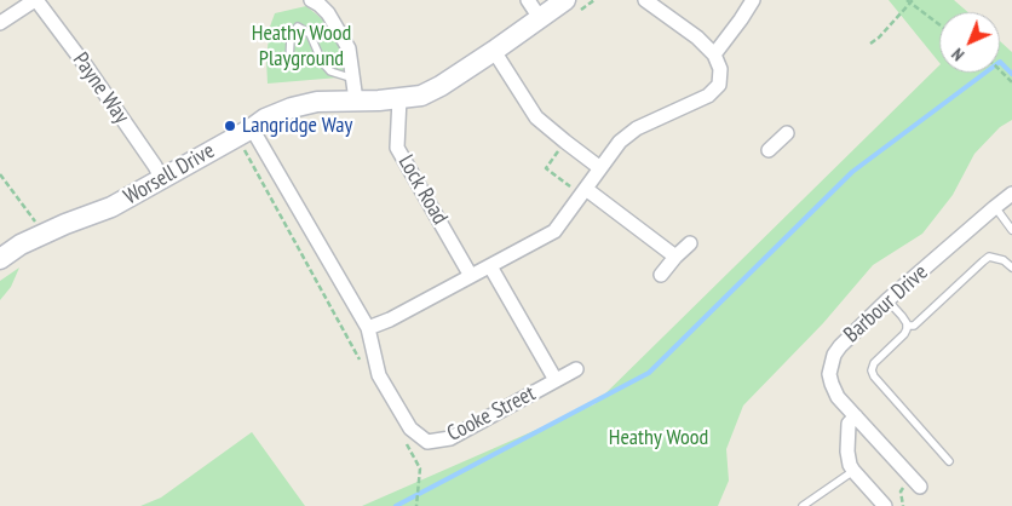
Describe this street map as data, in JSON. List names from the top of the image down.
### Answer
{
  "streets": {
    "street": [
      "Payne Way",
      "Worsell Drive",
      "Lock Road",
      "Barbour Drive",
      "Cooke Street"
    ]
  },
  "crossings": [
    ["Payne Way", "Worsell Drive"],
    ["Worsell Drive", "Lock Road"]
  ],
  "parks": ["Heathy Wood Playground", "Heathy Wood"],
  "places": ["Langridge Way"],
  "north": "bottom left"
}
